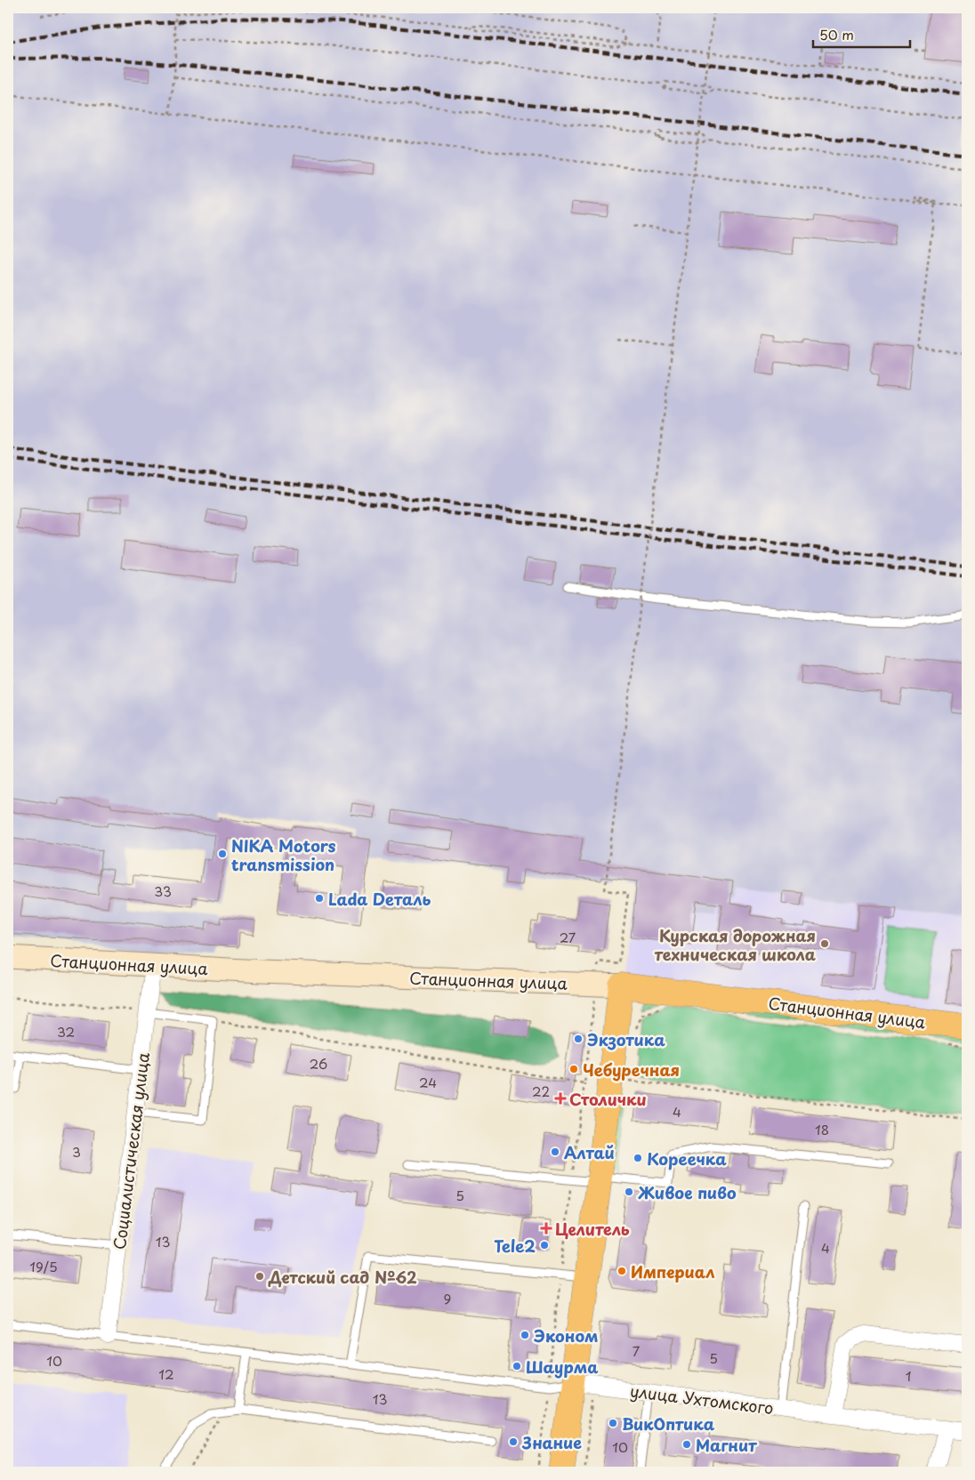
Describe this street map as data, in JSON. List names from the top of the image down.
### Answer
{
  "streets": {
    "main road": ["Станционная улица"],
    "street": ["Социалистическая улица", "улица Ухтомского"]
  },
  "crossings": [
    ["Станционная улица", "Социалистическая улица"]
  ],
  "places": {
    "other": [
      "NIKA Motors transmission",
      "Lada Dеталь",
      "Курская дорожная техническая школа",
      "Экзотика",
      "Чебуречная",
      "Алтай",
      "Кореечка",
      "Живое пиво",
      "Tele2",
      "Империал",
      "Детский сад №62",
      "Эконом",
      "Шаурма",
      "ВикОптика",
      "Знание",
      "Магнит"
    ],
    "health": ["Столички", "Целитель"]
  },
  "house_numbers": [
    "33",
    "27",
    "32",
    "26",
    "24",
    "22",
    "4",
    "18",
    "3",
    "5",
    "13",
    "4",
    "19/5",
    "9",
    "7",
    "5",
    "10",
    "12",
    "1",
    "13",
    "10"
  ],
  "scale_bar": "50 m"
}
